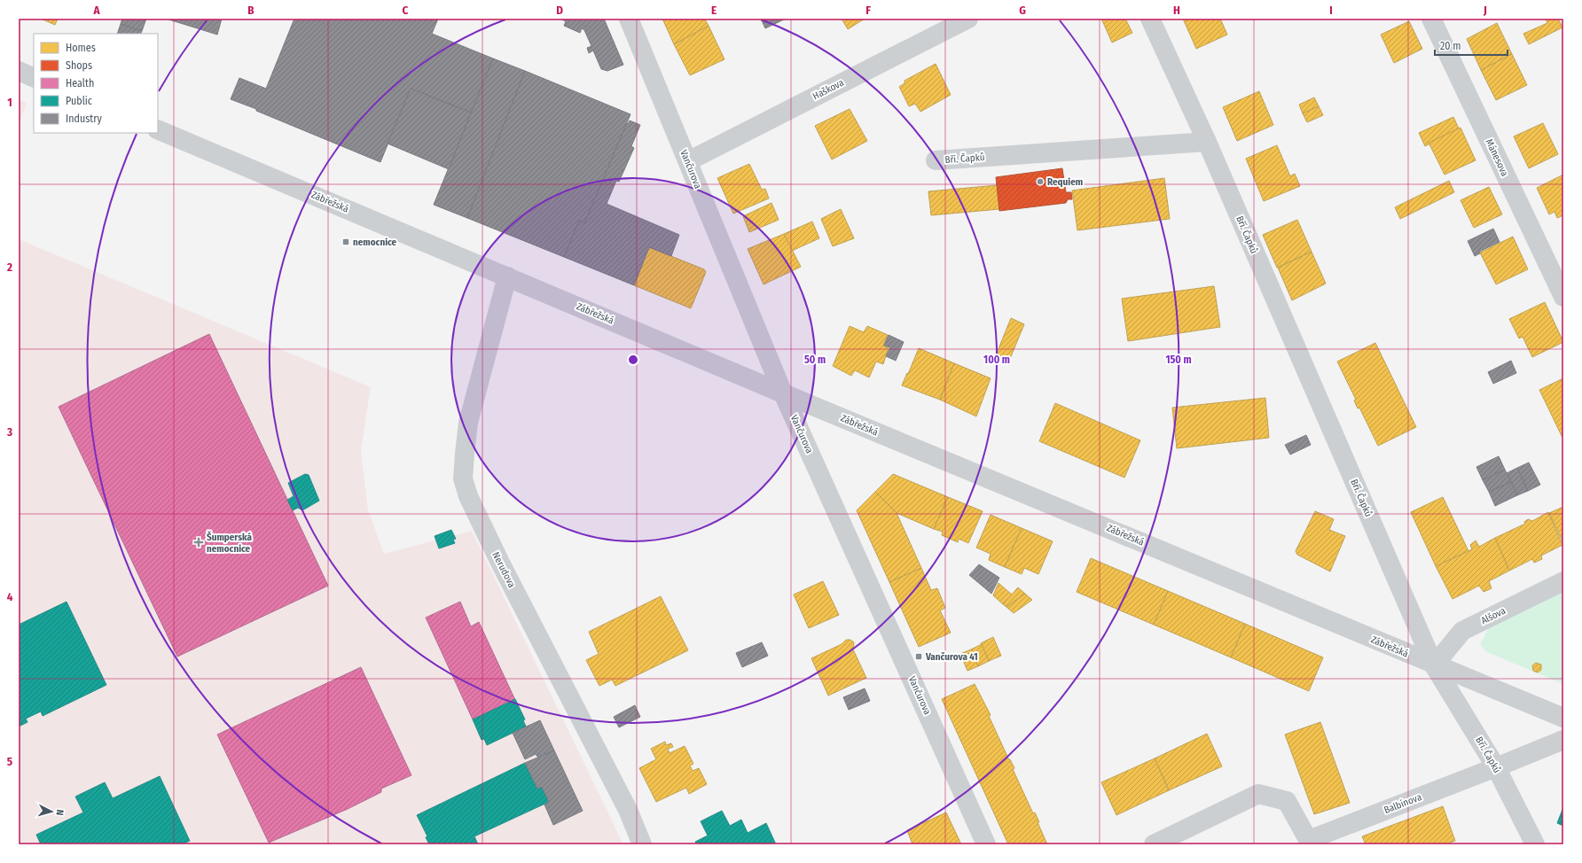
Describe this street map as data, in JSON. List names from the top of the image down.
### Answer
{
  "streets": {
    "street": [
      "Haškova",
      "Mánesova",
      "Bří. Čapků",
      "Vančurova",
      "Zábřežská",
      "Nerudova",
      "Alšova",
      "Balbínova"
    ]
  },
  "crossings": [
    ["Haškova", "Vančurova"],
    ["Bří. Čapků", "Zábřežská"],
    ["Bří. Čapků", "Alšova"],
    ["Bří. Čapků", "Balbínova"],
    ["Vančurova", "Zábřežská"],
    ["Zábřežská", "Nerudova"],
    ["Zábřežská", "Alšova"]
  ],
  "places": {
    "other": ["Requiem"],
    "transit": ["nemocnice", "Vančurova 41"],
    "health": ["Šumperská nemocnice"]
  },
  "legend": [
    "Homes",
    "Shops",
    "Health",
    "Public",
    "Industry"
  ],
  "scale_bar": "20 m",
  "north": "right",
  "grid": {
    "columns": [
      "A",
      "B",
      "C",
      "D",
      "E",
      "F",
      "G",
      "H",
      "I",
      "J"
    ],
    "rows": [
      "1",
      "2",
      "3",
      "4",
      "5"
    ]
  },
  "rings": ["50 m", "100 m", "150 m"]
}
